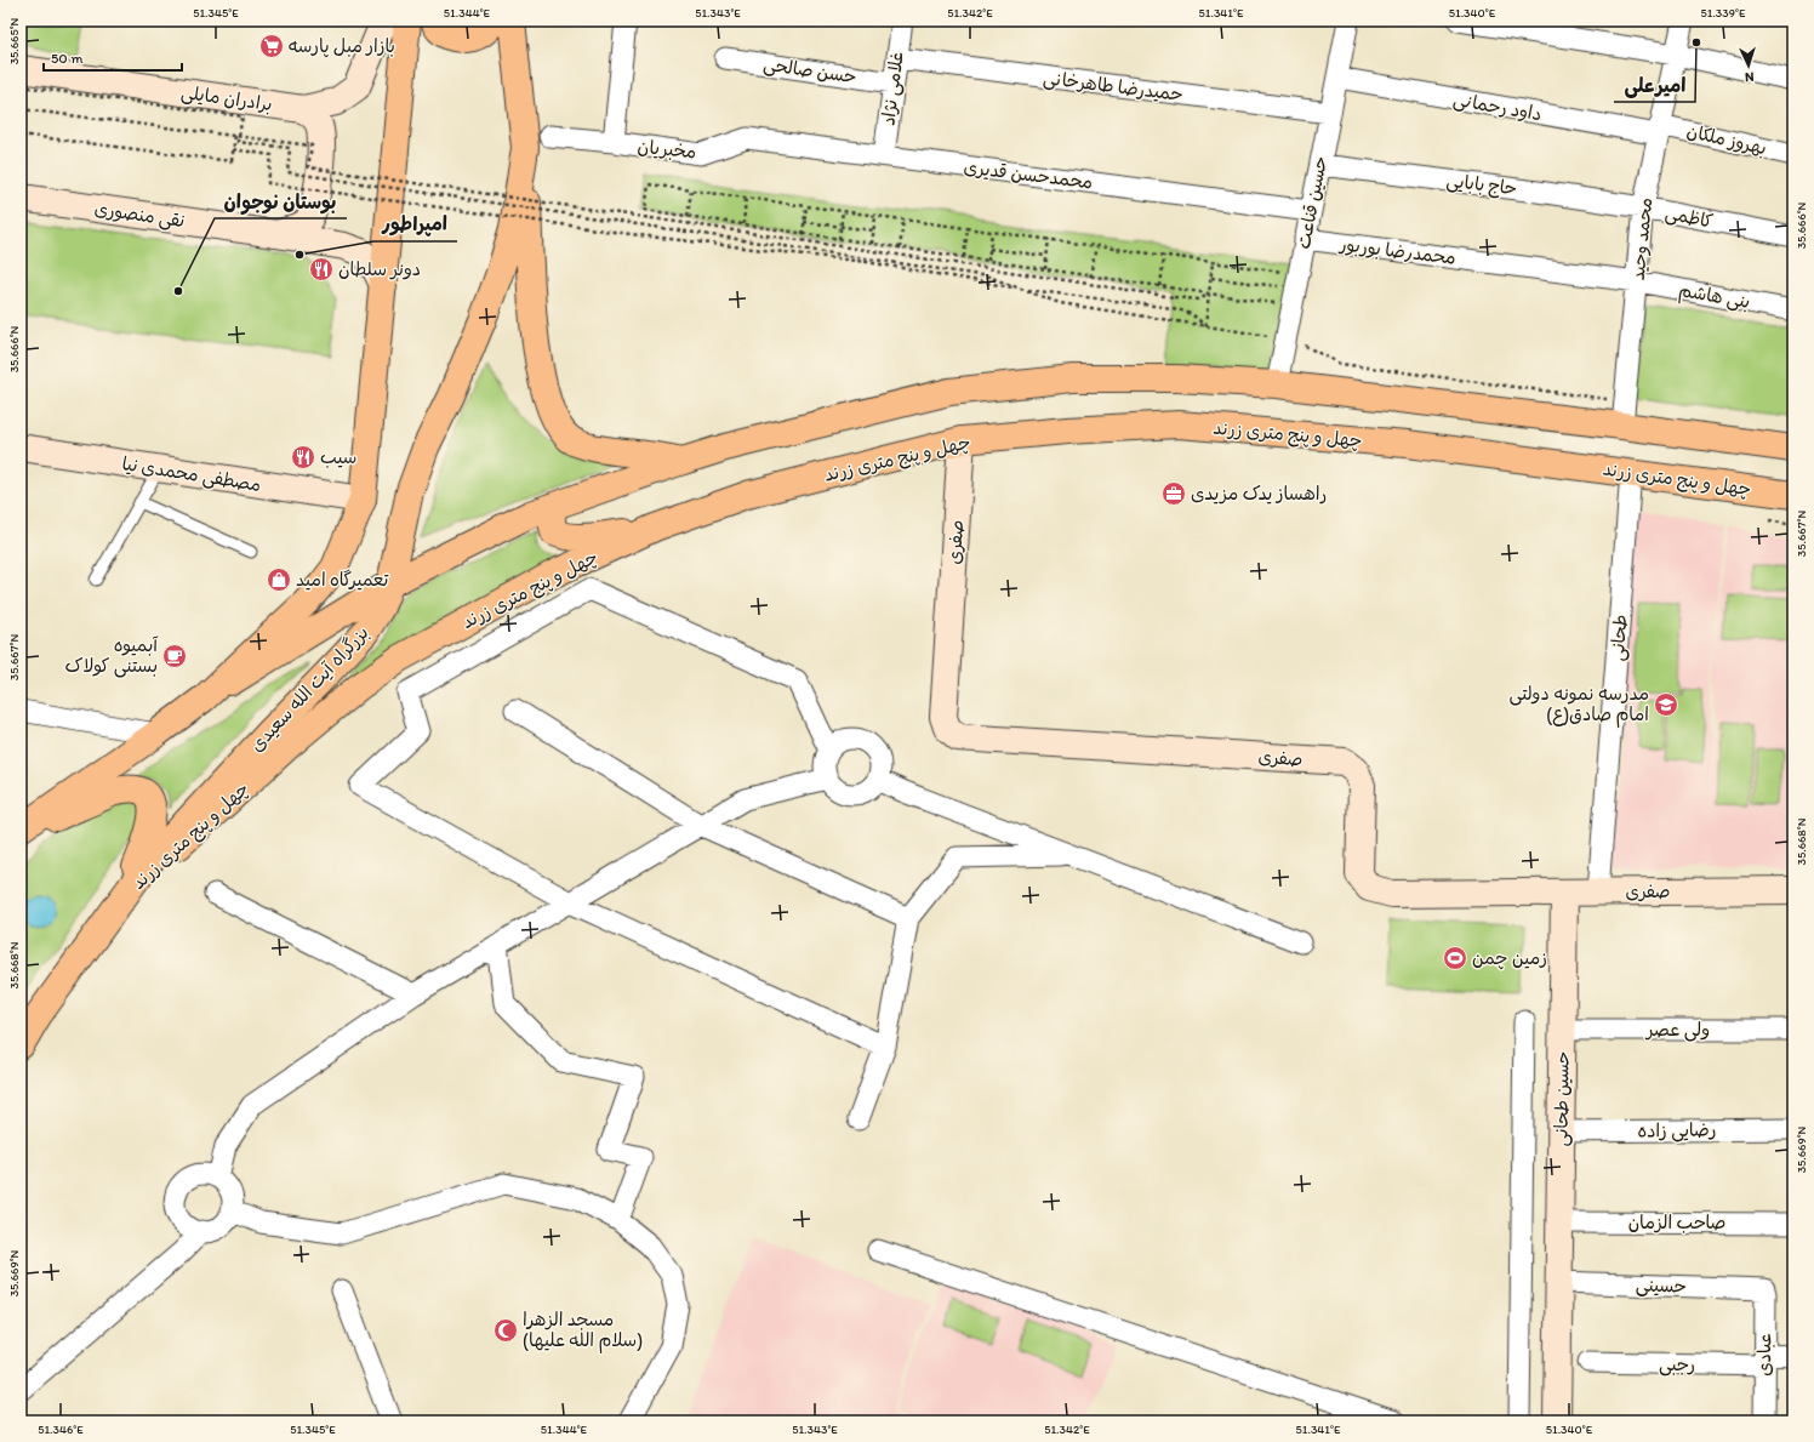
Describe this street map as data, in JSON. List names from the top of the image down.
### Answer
{
  "streets": {
    "main road": ["چهل و پنج متری زرند", "بزرگراه آیت الله سعیدی"],
    "street": [
      "حسن صالحی",
      "حمیدرضا طاهرخانی",
      "غلامی نژاد",
      "برادران مایلی",
      "داود رحمانی",
      "بهروز ملکان",
      "مخبریان",
      "محمدحسن قدیری",
      "حاج بابایی",
      "حسین قناعت",
      "نقی منصوری",
      "کاظمی",
      "محمد وحید",
      "محمدرضا بوربور",
      "بنی هاشم",
      "مصطفی محمدی نیا",
      "صفری",
      "طحانی",
      "ولی عصر",
      "حسین طحانی",
      "رضایی زاده",
      "صاحب الزمان",
      "حسینی",
      "عبادی",
      "رجبی"
    ]
  },
  "crossings": [
    ["حسن صالحی", "غلامی نژاد"],
    ["حمیدرضا طاهرخانی", "غلامی نژاد"],
    ["حمیدرضا طاهرخانی", "حسین قناعت"],
    ["غلامی نژاد", "محمدحسن قدیری"],
    ["داود رحمانی", "بهروز ملکان"],
    ["داود رحمانی", "حسین قناعت"],
    ["داود رحمانی", "محمد وحید"],
    ["بهروز ملکان", "محمد وحید"],
    ["مخبریان", "محمدحسن قدیری"],
    ["محمدحسن قدیری", "حسین قناعت"],
    ["حاج بابایی", "حسین قناعت"],
    ["حاج بابایی", "کاظمی"],
    ["حاج بابایی", "محمد وحید"],
    ["حسین قناعت", "محمدرضا بوربور"],
    ["کاظمی", "محمد وحید"],
    ["محمد وحید", "محمدرضا بوربور"],
    ["محمد وحید", "بنی هاشم"],
    ["محمدرضا بوربور", "بنی هاشم"],
    ["چهل و پنج متری زرند", "صفری"],
    ["چهل و پنج متری زرند", "طحانی"],
    ["چهل و پنج متری زرند", "بزرگراه آیت الله سعیدی"],
    ["صفری", "طحانی"],
    ["صفری", "حسین طحانی"],
    ["ولی عصر", "حسین طحانی"],
    ["حسین طحانی", "رضایی زاده"],
    ["حسین طحانی", "صاحب الزمان"],
    ["حسین طحانی", "حسینی"],
    ["حسینی", "عبادی"],
    ["عبادی", "رجبی"]
  ],
  "places": {
    "other": ["امیرعلی", "امپراطور", "بوستان نوجوان"],
    "supermarket": ["بازار مبل پارسه"],
    "restaurant": ["دونر سلطان", "سیب"],
    "office": ["راهساز یدک مزیدی"],
    "shop": ["تعمیرگاه امید"],
    "cafe": ["آبمیوه بستنی کولاک"],
    "school or university": ["مدرسه نمونه دولتی امام صادق(ع)"],
    "sports": ["زمین چمن"],
    "mosque": ["مسجد الزهرا (سلام الله علیها)"]
  },
  "scale_bar": "50 m",
  "north": "bottom",
  "coordinates": [
    "51.345°E",
    "51.344°E",
    "51.343°E",
    "51.342°E",
    "51.341°E",
    "51.340°E",
    "51.339°E",
    "35.665°N",
    "35.666°N",
    "35.667°N",
    "35.668°N",
    "35.669°N",
    "51.346°E"
  ]
}
